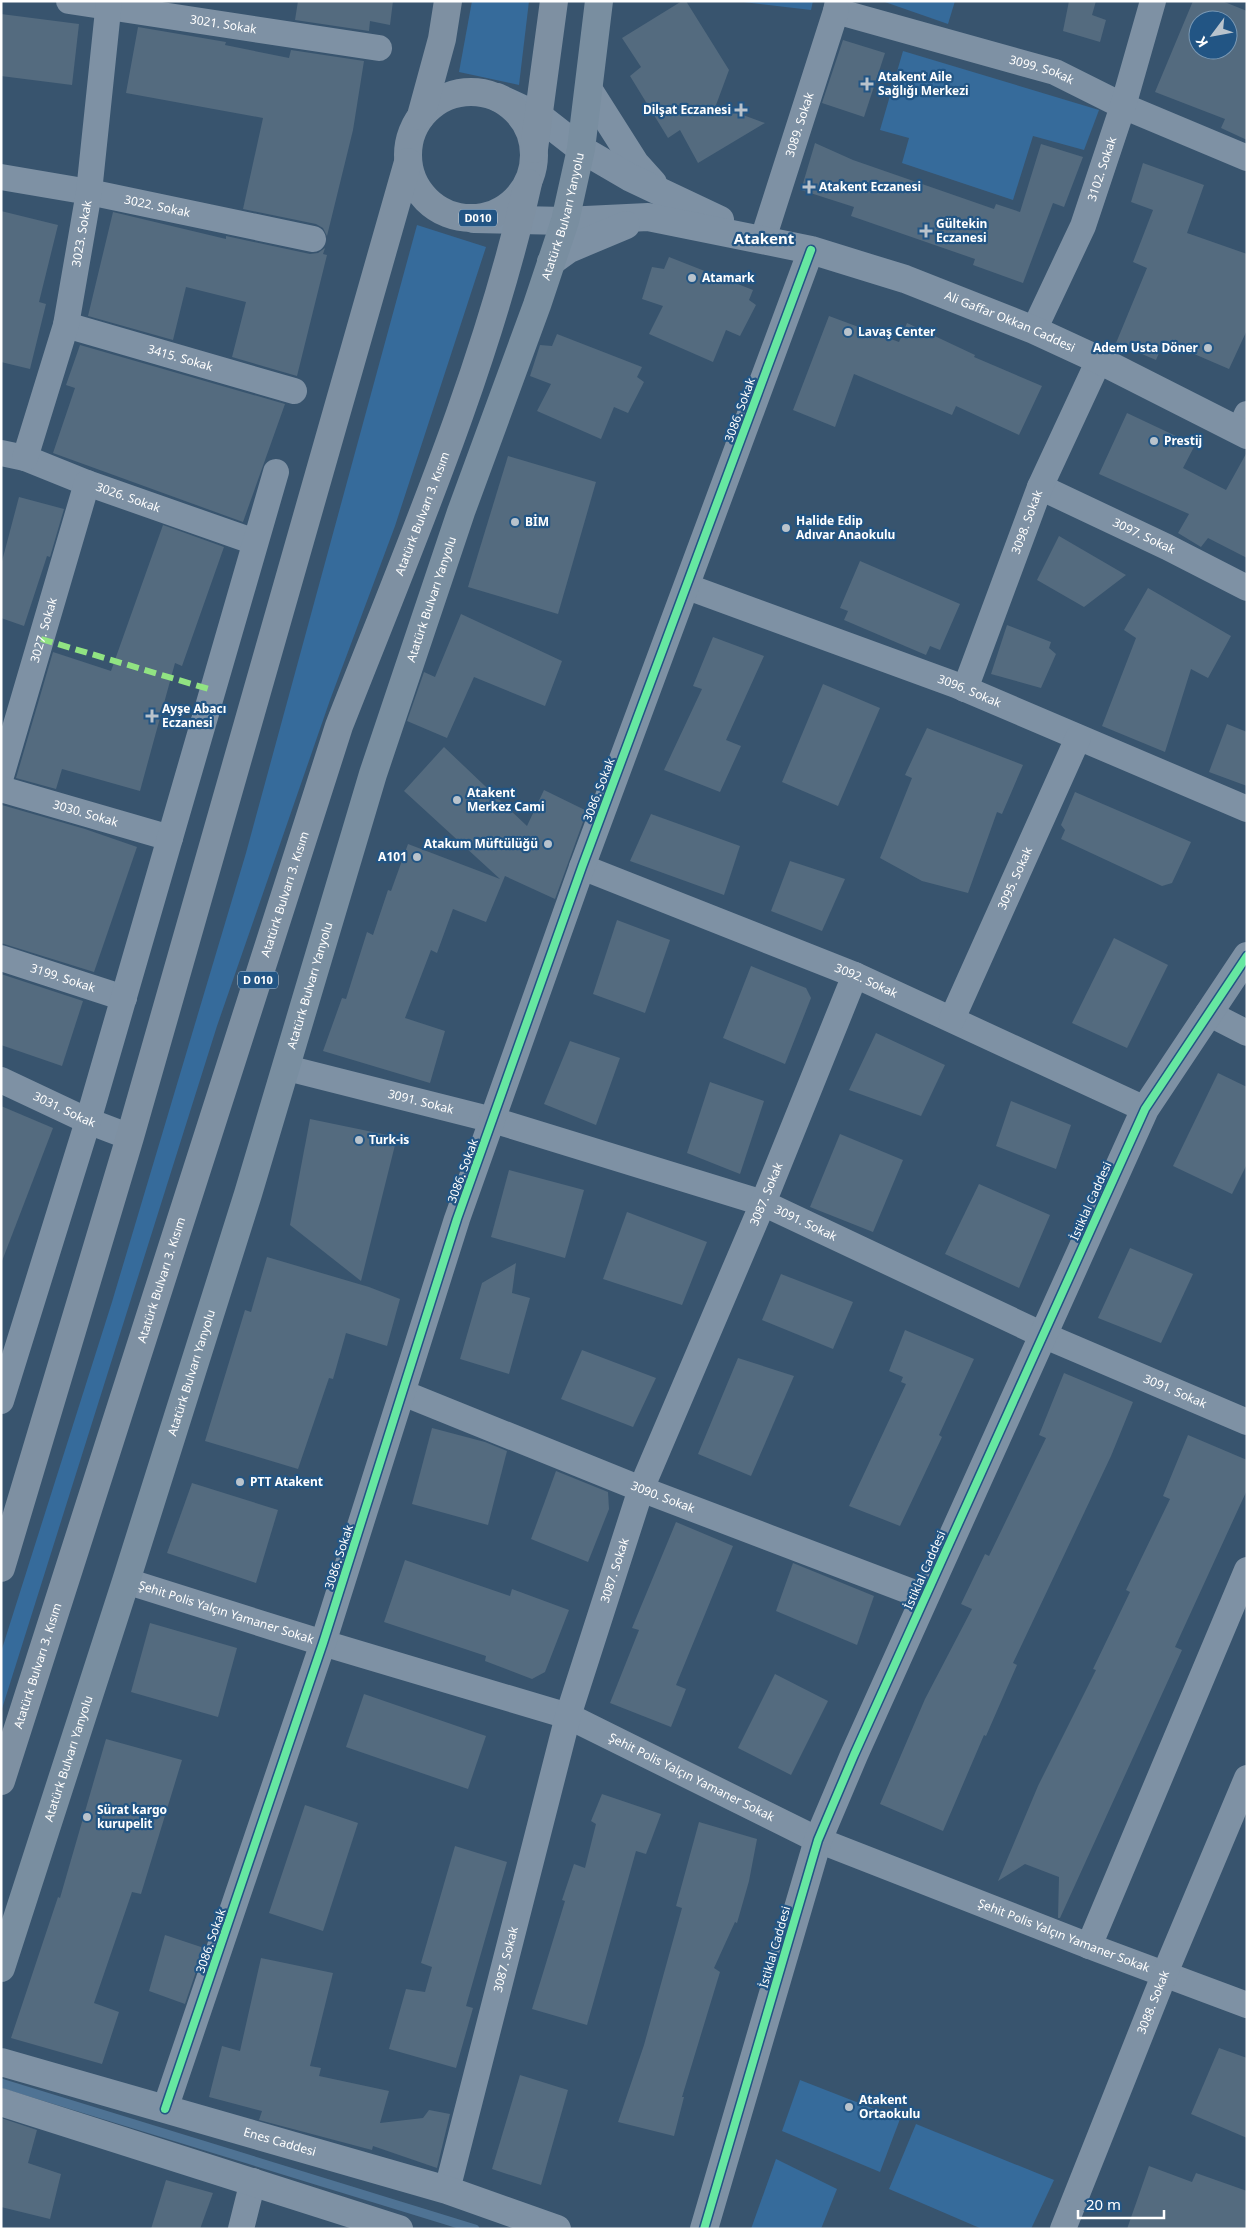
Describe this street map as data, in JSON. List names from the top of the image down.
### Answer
{
  "streets": {
    "highway": ["D010", "Atatürk Bulvarı 3. Kısım", "D 010"],
    "main road": ["Atatürk Bulvarı Yanyolu"],
    "street": [
      "3021. Sokak",
      "3099. Sokak",
      "3089. Sokak",
      "3102. Sokak",
      "3022. Sokak",
      "3023. Sokak",
      "Ali Gaffar Okkan Caddesi",
      "3415. Sokak",
      "3086. Sokak",
      "3026. Sokak",
      "3098. Sokak",
      "3097. Sokak",
      "3027. Sokak",
      "3096. Sokak",
      "3030. Sokak",
      "3095. Sokak",
      "3199. Sokak",
      "3092. Sokak",
      "3091. Sokak",
      "3031. Sokak",
      "3087. Sokak",
      "İstiklal Caddesi",
      "3090. Sokak",
      "Şehit Polis Yalçın Yamaner Sokak",
      "3088. Sokak",
      "Enes Caddesi"
    ]
  },
  "crossings": [
    ["3021. Sokak", "3023. Sokak"],
    ["3099. Sokak", "3089. Sokak"],
    ["3099. Sokak", "3102. Sokak"],
    ["3089. Sokak", "Ali Gaffar Okkan Caddesi"],
    ["3102. Sokak", "Ali Gaffar Okkan Caddesi"],
    ["3022. Sokak", "3023. Sokak"],
    ["Atatürk Bulvarı Yanyolu", "3091. Sokak"],
    ["Atatürk Bulvarı Yanyolu", "Şehit Polis Yalçın Yamaner Sokak"],
    ["D010", "Atatürk Bulvarı 3. Kısım"],
    ["3023. Sokak", "3415. Sokak"],
    ["3023. Sokak", "3026. Sokak"],
    ["Ali Gaffar Okkan Caddesi", "3086. Sokak"],
    ["Ali Gaffar Okkan Caddesi", "3098. Sokak"],
    ["3086. Sokak", "3096. Sokak"],
    ["3086. Sokak", "3092. Sokak"],
    ["3086. Sokak", "3091. Sokak"],
    ["3086. Sokak", "3090. Sokak"],
    ["3086. Sokak", "Şehit Polis Yalçın Yamaner Sokak"],
    ["3086. Sokak", "Enes Caddesi"],
    ["3026. Sokak", "3027. Sokak"],
    ["3098. Sokak", "3097. Sokak"],
    ["3098. Sokak", "3096. Sokak"],
    ["3096. Sokak", "3095. Sokak"],
    ["3095. Sokak", "3092. Sokak"],
    ["3092. Sokak", "3087. Sokak"],
    ["3092. Sokak", "İstiklal Caddesi"],
    ["3091. Sokak", "3087. Sokak"],
    ["3091. Sokak", "İstiklal Caddesi"],
    ["3087. Sokak", "3090. Sokak"],
    ["3087. Sokak", "Şehit Polis Yalçın Yamaner Sokak"],
    ["3087. Sokak", "Enes Caddesi"],
    ["İstiklal Caddesi", "3090. Sokak"],
    ["İstiklal Caddesi", "Şehit Polis Yalçın Yamaner Sokak"],
    ["Şehit Polis Yalçın Yamaner Sokak", "3088. Sokak"]
  ],
  "districts": ["Atakent"],
  "places": {
    "health": [
      "Atakent Aile Sağlığı Merkezi",
      "Dilşat Eczanesi",
      "Atakent Eczanesi",
      "Gültekin Eczanesi",
      "Ayşe Abacı Eczanesi"
    ],
    "other": [
      "Atamark",
      "Lavaş Center",
      "Adem Usta Döner",
      "Prestij",
      "BİM",
      "Halide Edip Adıvar Anaokulu",
      "Atakent Merkez Cami",
      "Atakum Müftülüğü",
      "A101",
      "Turk-is",
      "PTT Atakent",
      "Sürat kargo kurupelit",
      "Atakent Ortaokulu"
    ]
  },
  "scale_bar": "20 m",
  "north": "bottom left"
}
